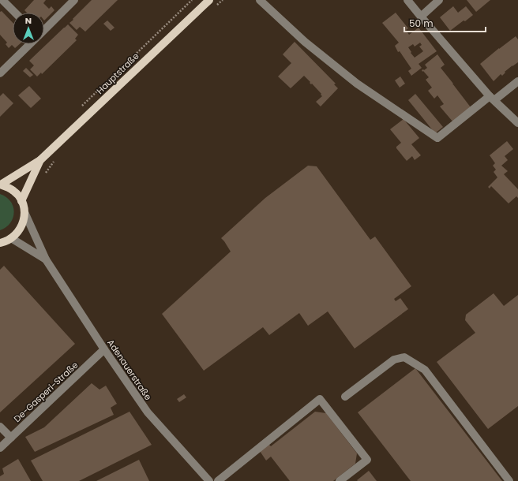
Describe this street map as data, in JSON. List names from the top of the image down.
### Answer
{
  "streets": {
    "main road": ["Hauptstraße"],
    "street": ["Adenauerstraße", "De-Gasperi-Straße"]
  },
  "crossings": [
    ["Adenauerstraße", "De-Gasperi-Straße"]
  ],
  "scale_bar": "50 m",
  "north": "top"
}
